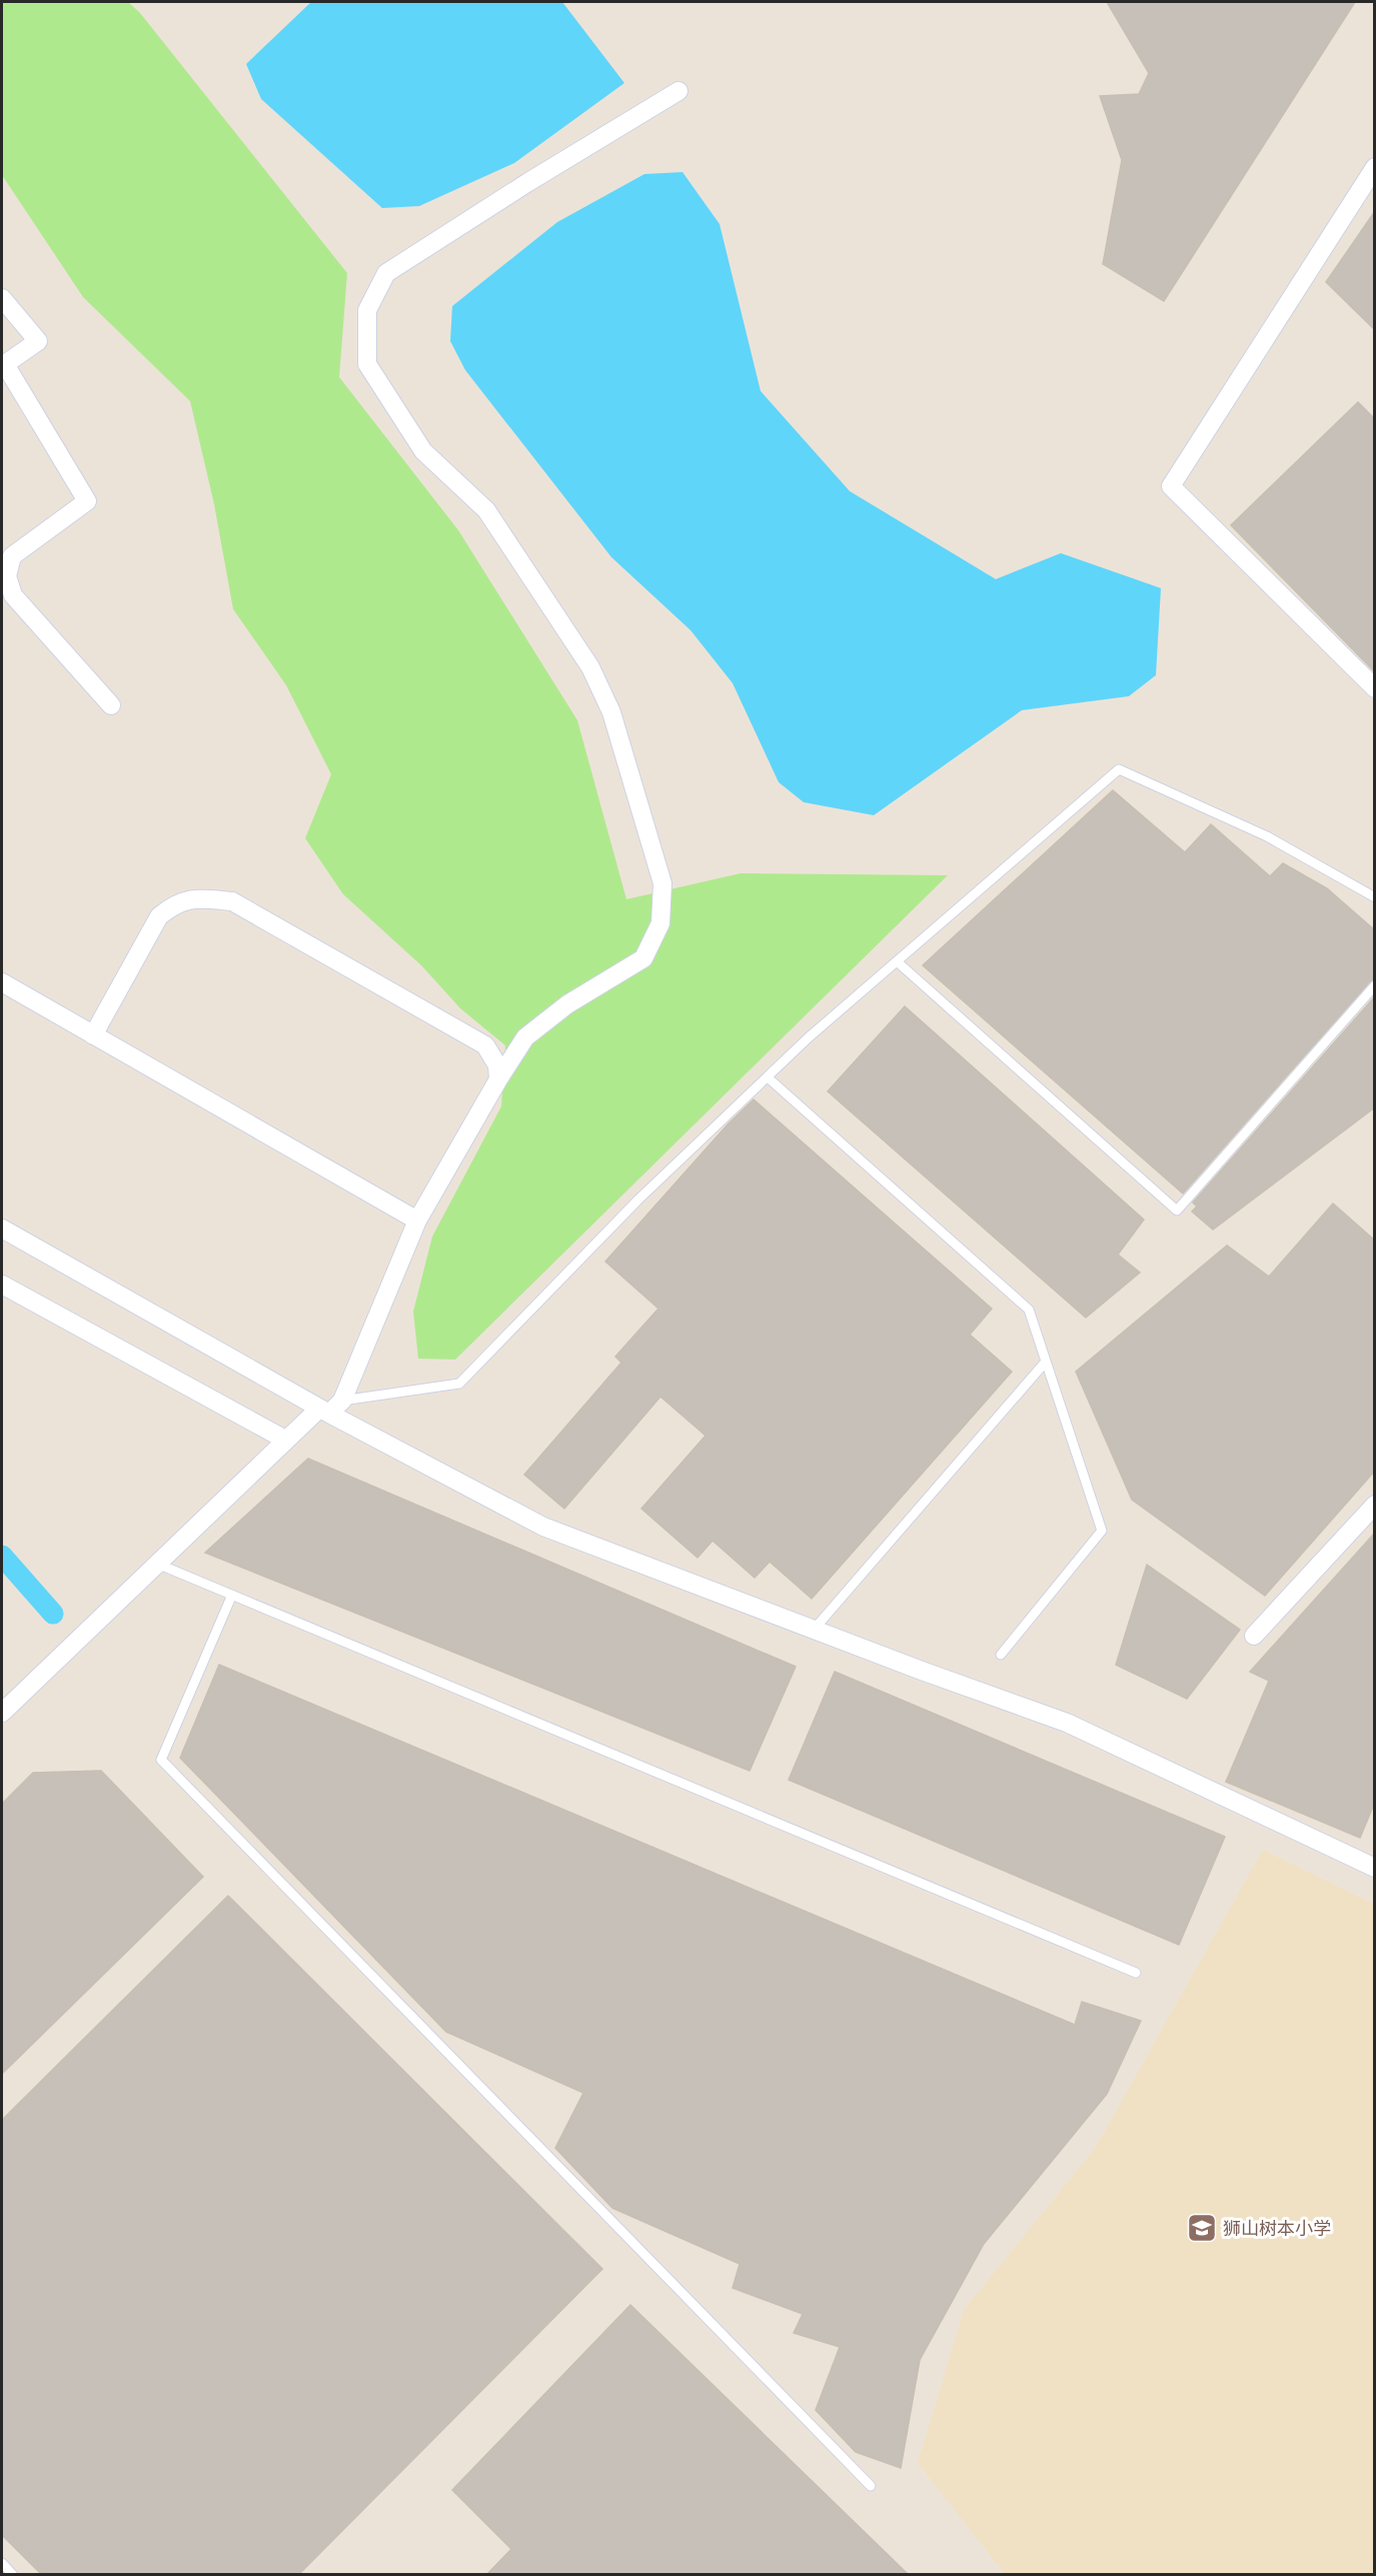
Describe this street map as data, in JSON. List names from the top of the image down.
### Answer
{
  "places": {
    "school or university": ["狮山树本小学"]
  }
}
